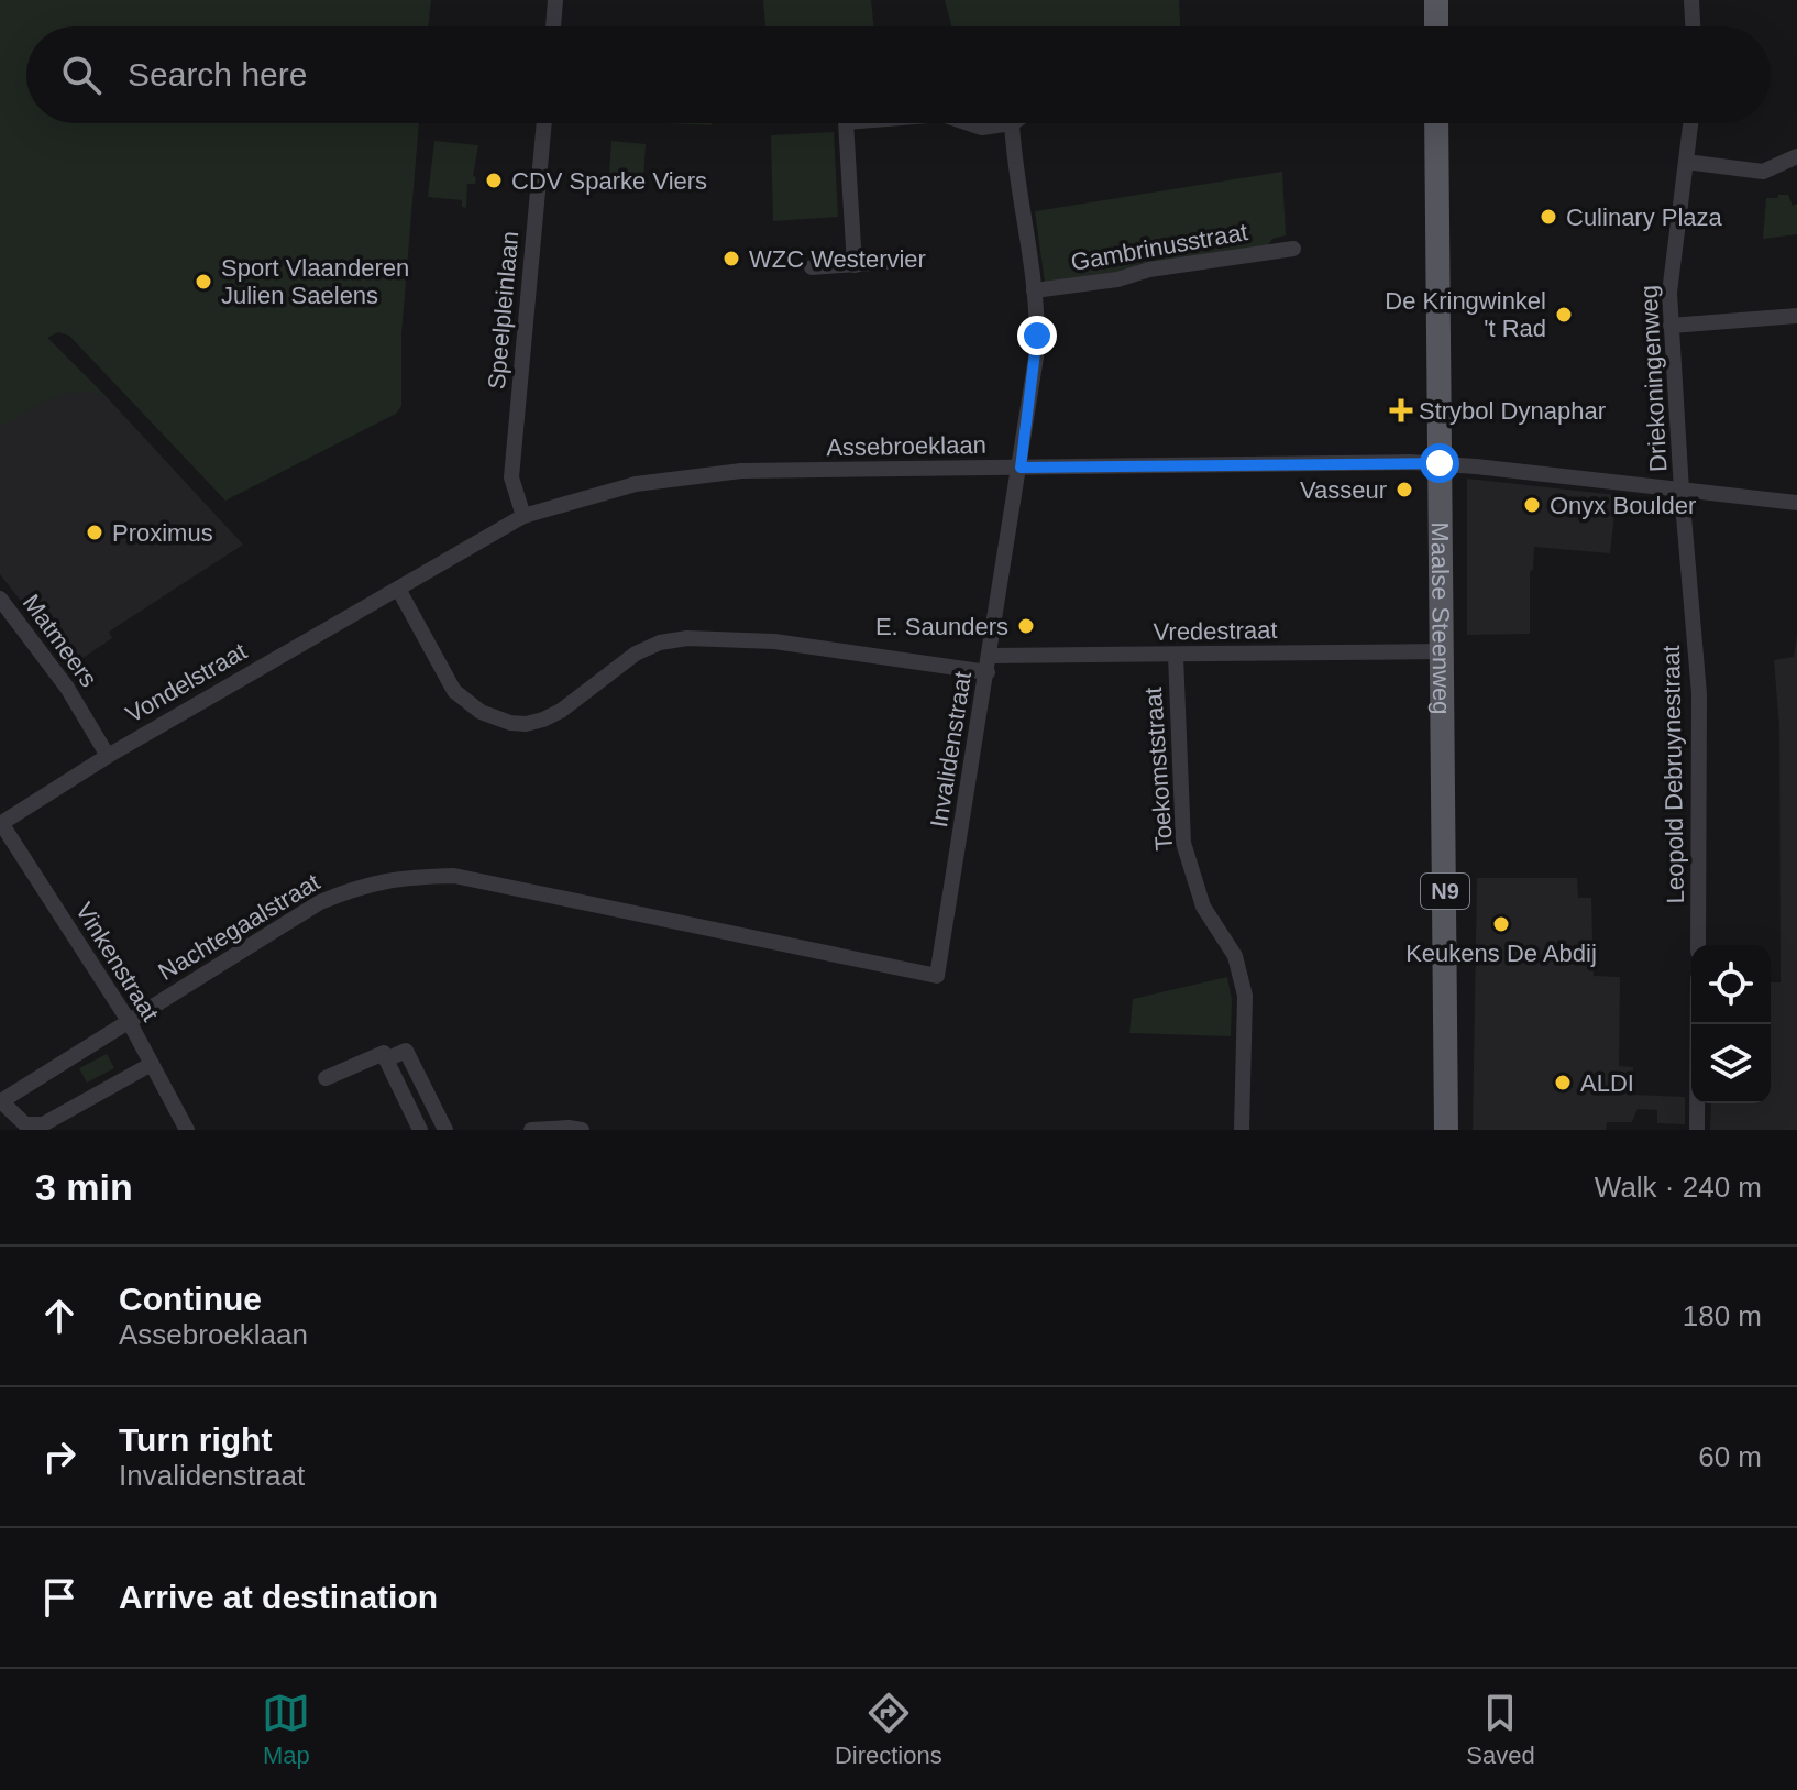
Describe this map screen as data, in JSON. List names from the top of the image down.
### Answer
{
  "streets": {
    "main road": ["Maalse Steenweg", "N9"],
    "street": [
      "Gambrinusstraat",
      "Speelpleinlaan",
      "Driekoningenweg",
      "Assebroeklaan",
      "Vredestraat",
      "Matmeers",
      "Vondelstraat",
      "Invalidenstraat",
      "Toekomststraat",
      "Leopold Debruynestraat",
      "Nachtegaalstraat",
      "Vinkenstraat"
    ]
  },
  "crossings": [
    ["Gambrinusstraat", "Invalidenstraat"],
    ["Speelpleinlaan", "Assebroeklaan"],
    ["Driekoningenweg", "Assebroeklaan"],
    ["Driekoningenweg", "Leopold Debruynestraat"],
    ["Assebroeklaan", "Maalse Steenweg"],
    ["Assebroeklaan", "Vredestraat"],
    ["Assebroeklaan", "Vondelstraat"],
    ["Assebroeklaan", "Invalidenstraat"],
    ["Assebroeklaan", "Leopold Debruynestraat"],
    ["Maalse Steenweg", "Vredestraat"],
    ["Vredestraat", "Vondelstraat"],
    ["Vredestraat", "Invalidenstraat"],
    ["Vredestraat", "Toekomststraat"],
    ["Matmeers", "Vondelstraat"],
    ["Vondelstraat", "Vinkenstraat"],
    ["Invalidenstraat", "Nachtegaalstraat"],
    ["Nachtegaalstraat", "Vinkenstraat"]
  ],
  "places": {
    "other": [
      "CDV Sparke Viers",
      "Culinary Plaza",
      "WZC Westervier",
      "Sport Vlaanderen Julien Saelens",
      "De Kringwinkel 't Rad",
      "Vasseur",
      "Onyx Boulder",
      "Proximus",
      "E. Saunders",
      "Keukens De Abdij",
      "ALDI"
    ],
    "health": ["Strybol Dynaphar"]
  },
  "page": {
    "search": "Search here",
    "heading": ["3 min", "Walk · 240 m"],
    "list": [
      ["Continue", "Assebroeklaan", "180 m"],
      ["Turn right", "Invalidenstraat", "60 m"],
      "Arrive at destination"
    ],
    "nav": ["Map", "Directions", "Saved"]
  }
}
